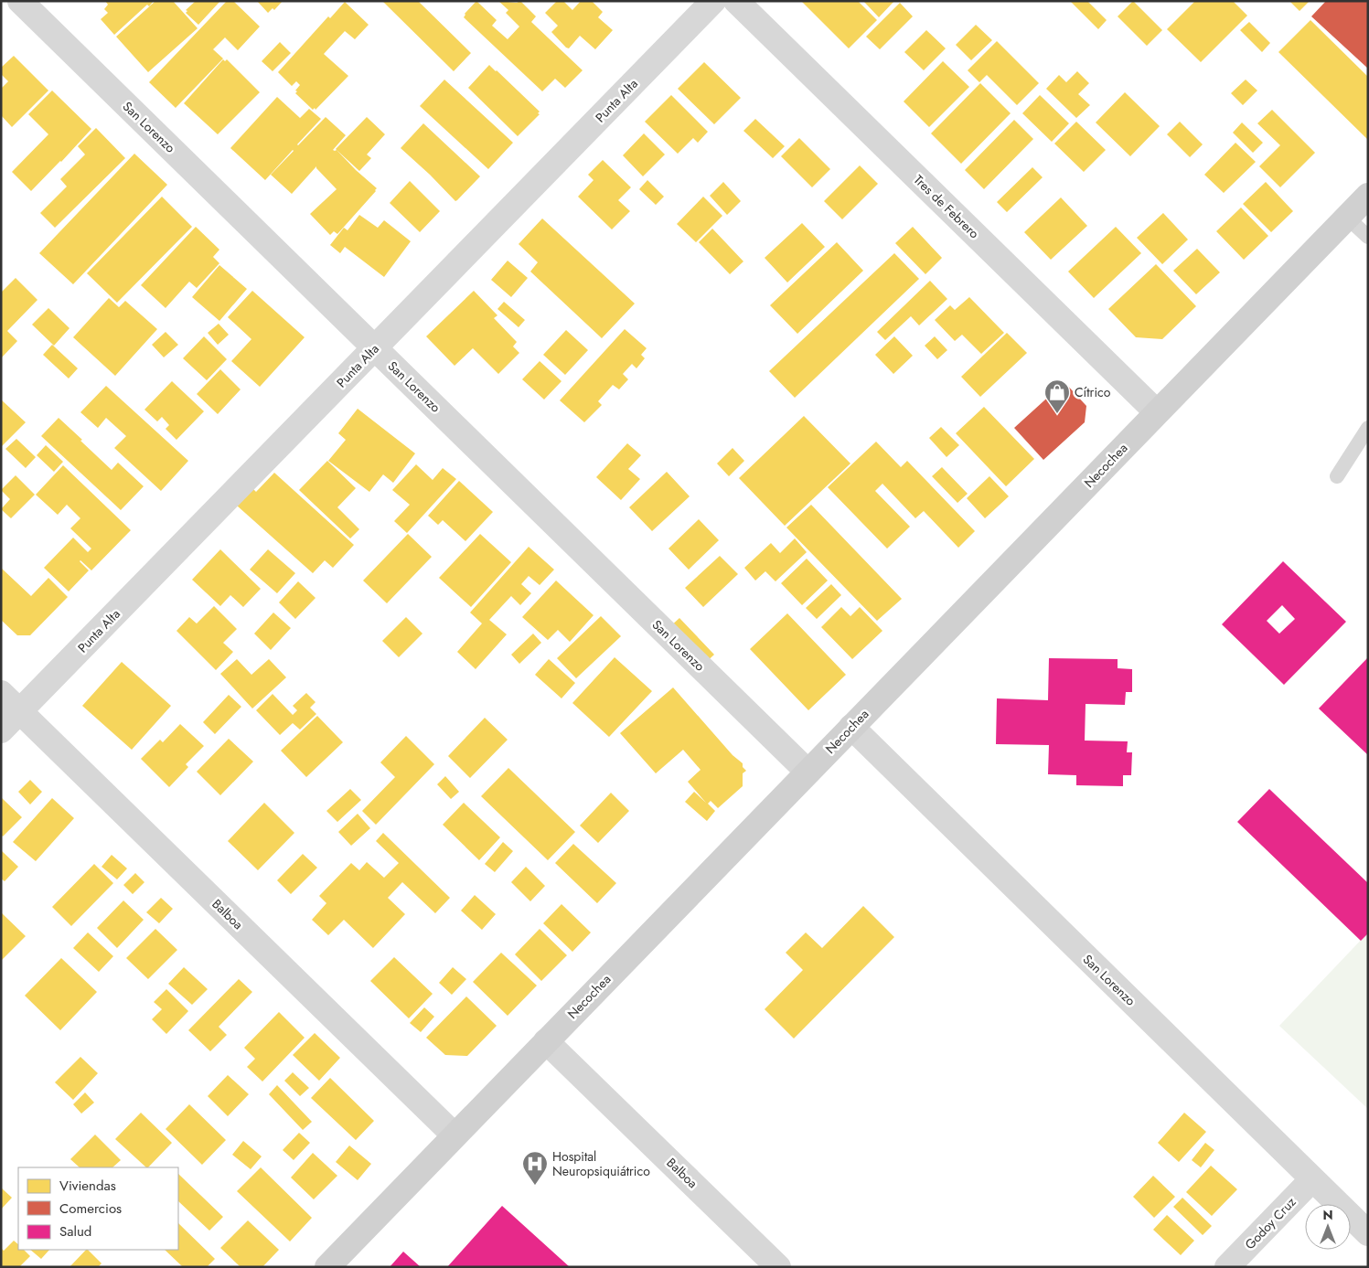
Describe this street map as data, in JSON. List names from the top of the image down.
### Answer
{
  "streets": {
    "main road": ["Necochea"],
    "street": [
      "Punta Alta",
      "San Lorenzo",
      "Tres de Febrero",
      "Balboa",
      "Godoy Cruz"
    ]
  },
  "crossings": [
    ["Punta Alta", "San Lorenzo"],
    ["Punta Alta", "Balboa"],
    ["San Lorenzo", "Necochea"],
    ["San Lorenzo", "Godoy Cruz"],
    ["Tres de Febrero", "Necochea"],
    ["Necochea", "Balboa"]
  ],
  "places": {
    "shop": ["Cítrico"],
    "hospital": ["Hospital Neuropsiquiátrico"]
  },
  "legend": ["Viviendas", "Comercios", "Salud"],
  "north": "top"
}
